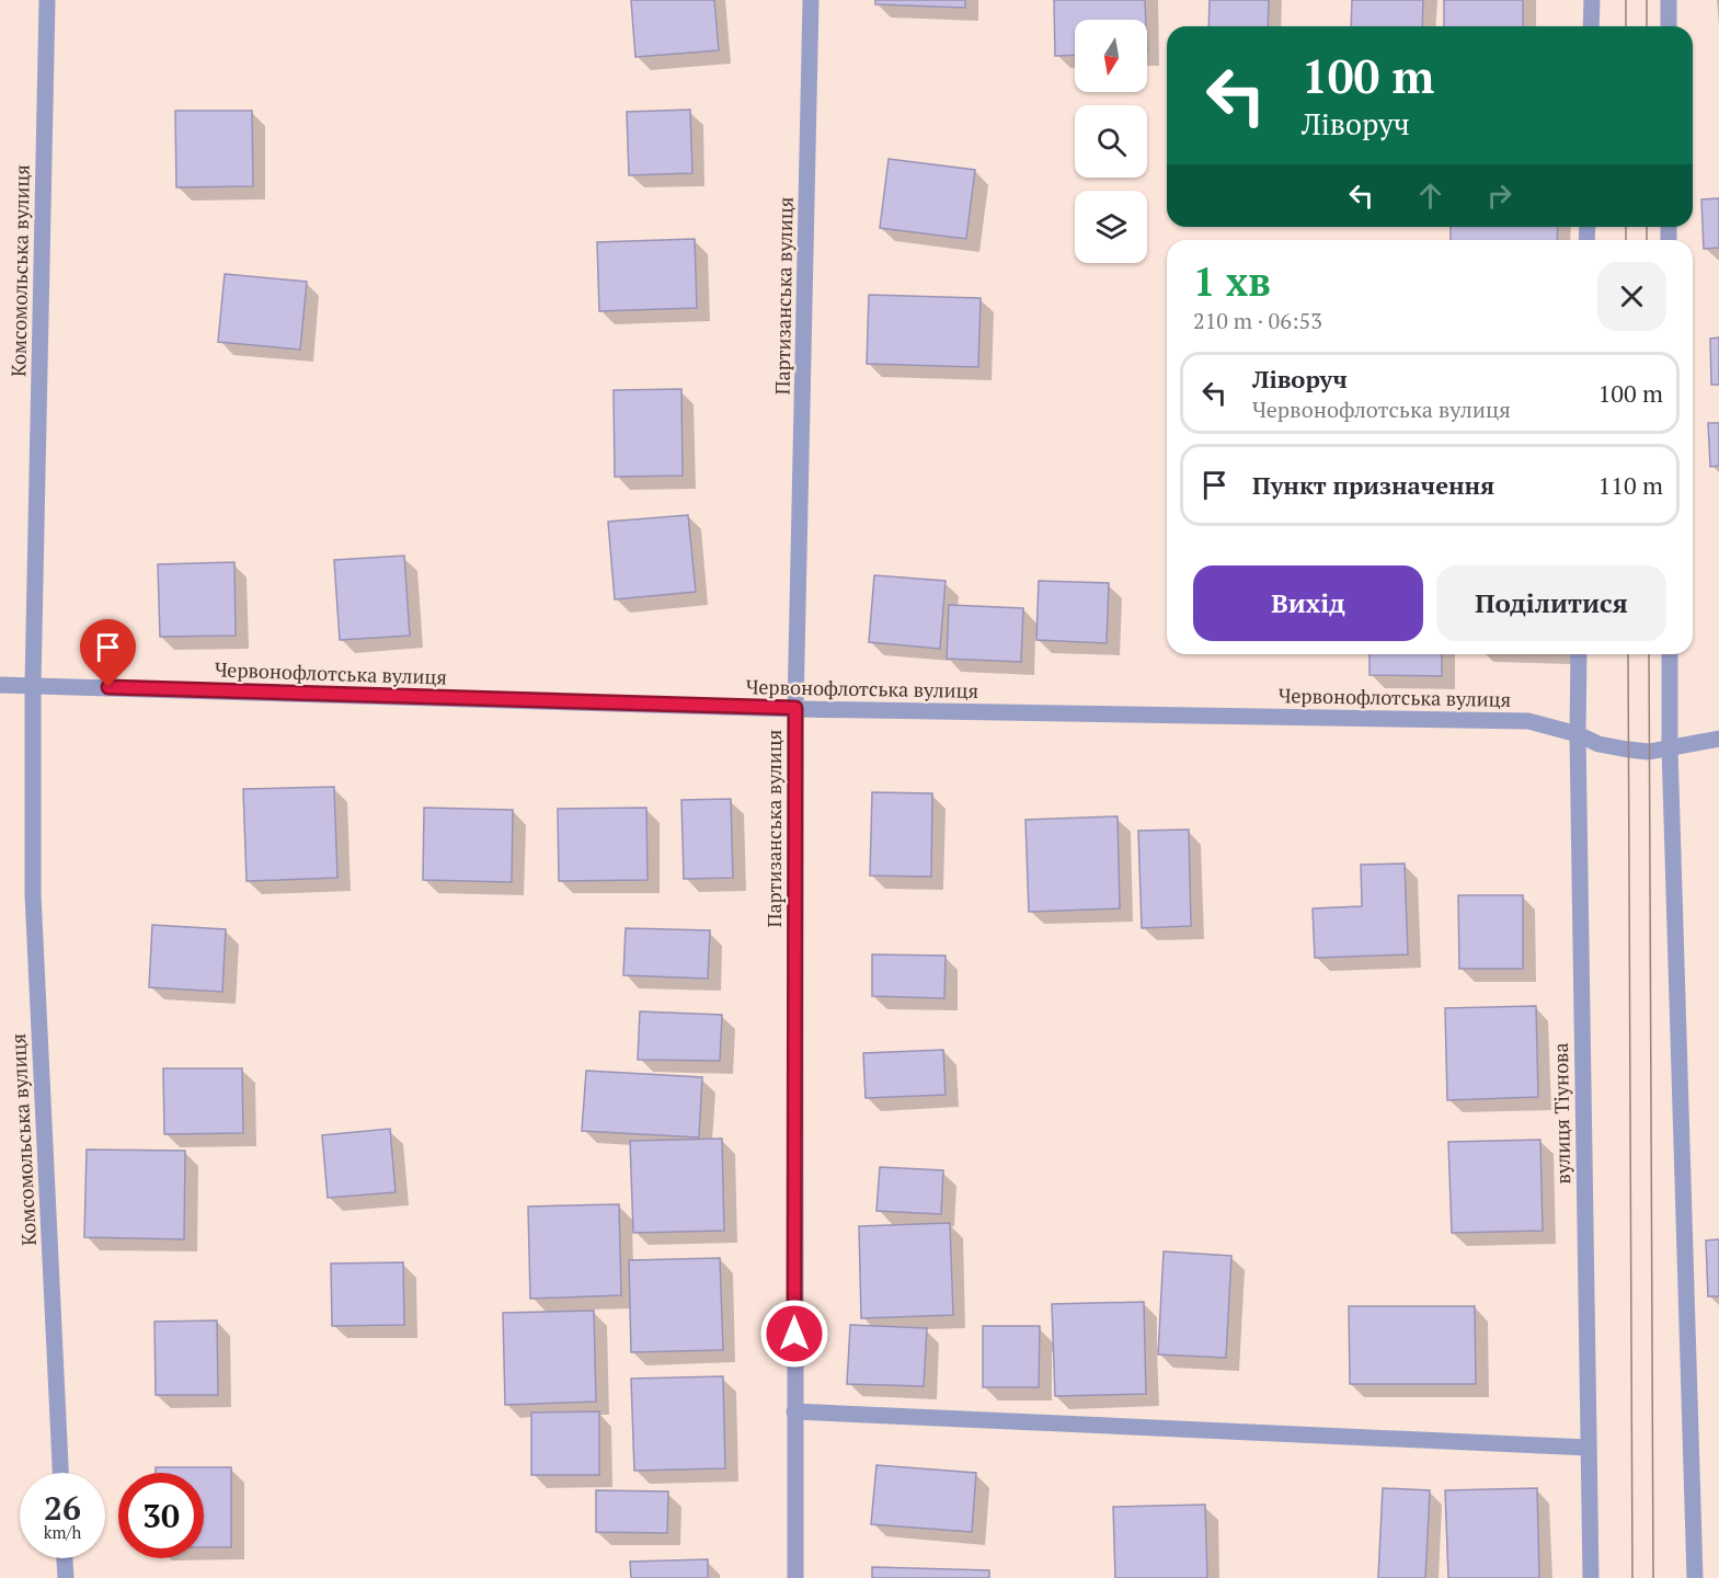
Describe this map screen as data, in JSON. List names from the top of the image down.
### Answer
{
  "streets": {
    "street": [
      "Комсомольська вулиця",
      "Партизанська вулиця",
      "Червонофлотська вулиця",
      "вулиця Тіунова"
    ]
  },
  "crossings": [
    ["Комсомольська вулиця", "Червонофлотська вулиця"],
    ["Партизанська вулиця", "Червонофлотська вулиця"],
    ["Червонофлотська вулиця", "вулиця Тіунова"]
  ],
  "north": "bottom",
  "page": {
    "turn": ["100 m", "Ліворуч"],
    "heading": ["1 хв", "210 m · 06:53"],
    "list": [
      {
        "name": "Ліворуч",
        "note": "Червонофлотська вулиця",
        "value": "100 m"
      },
      {
        "name": "Пункт призначення",
        "value": "110 m"
      }
    ],
    "buttons": ["Вихід", "Поділитися"],
    "speed": "26 km/h",
    "limit": "30"
  }
}
